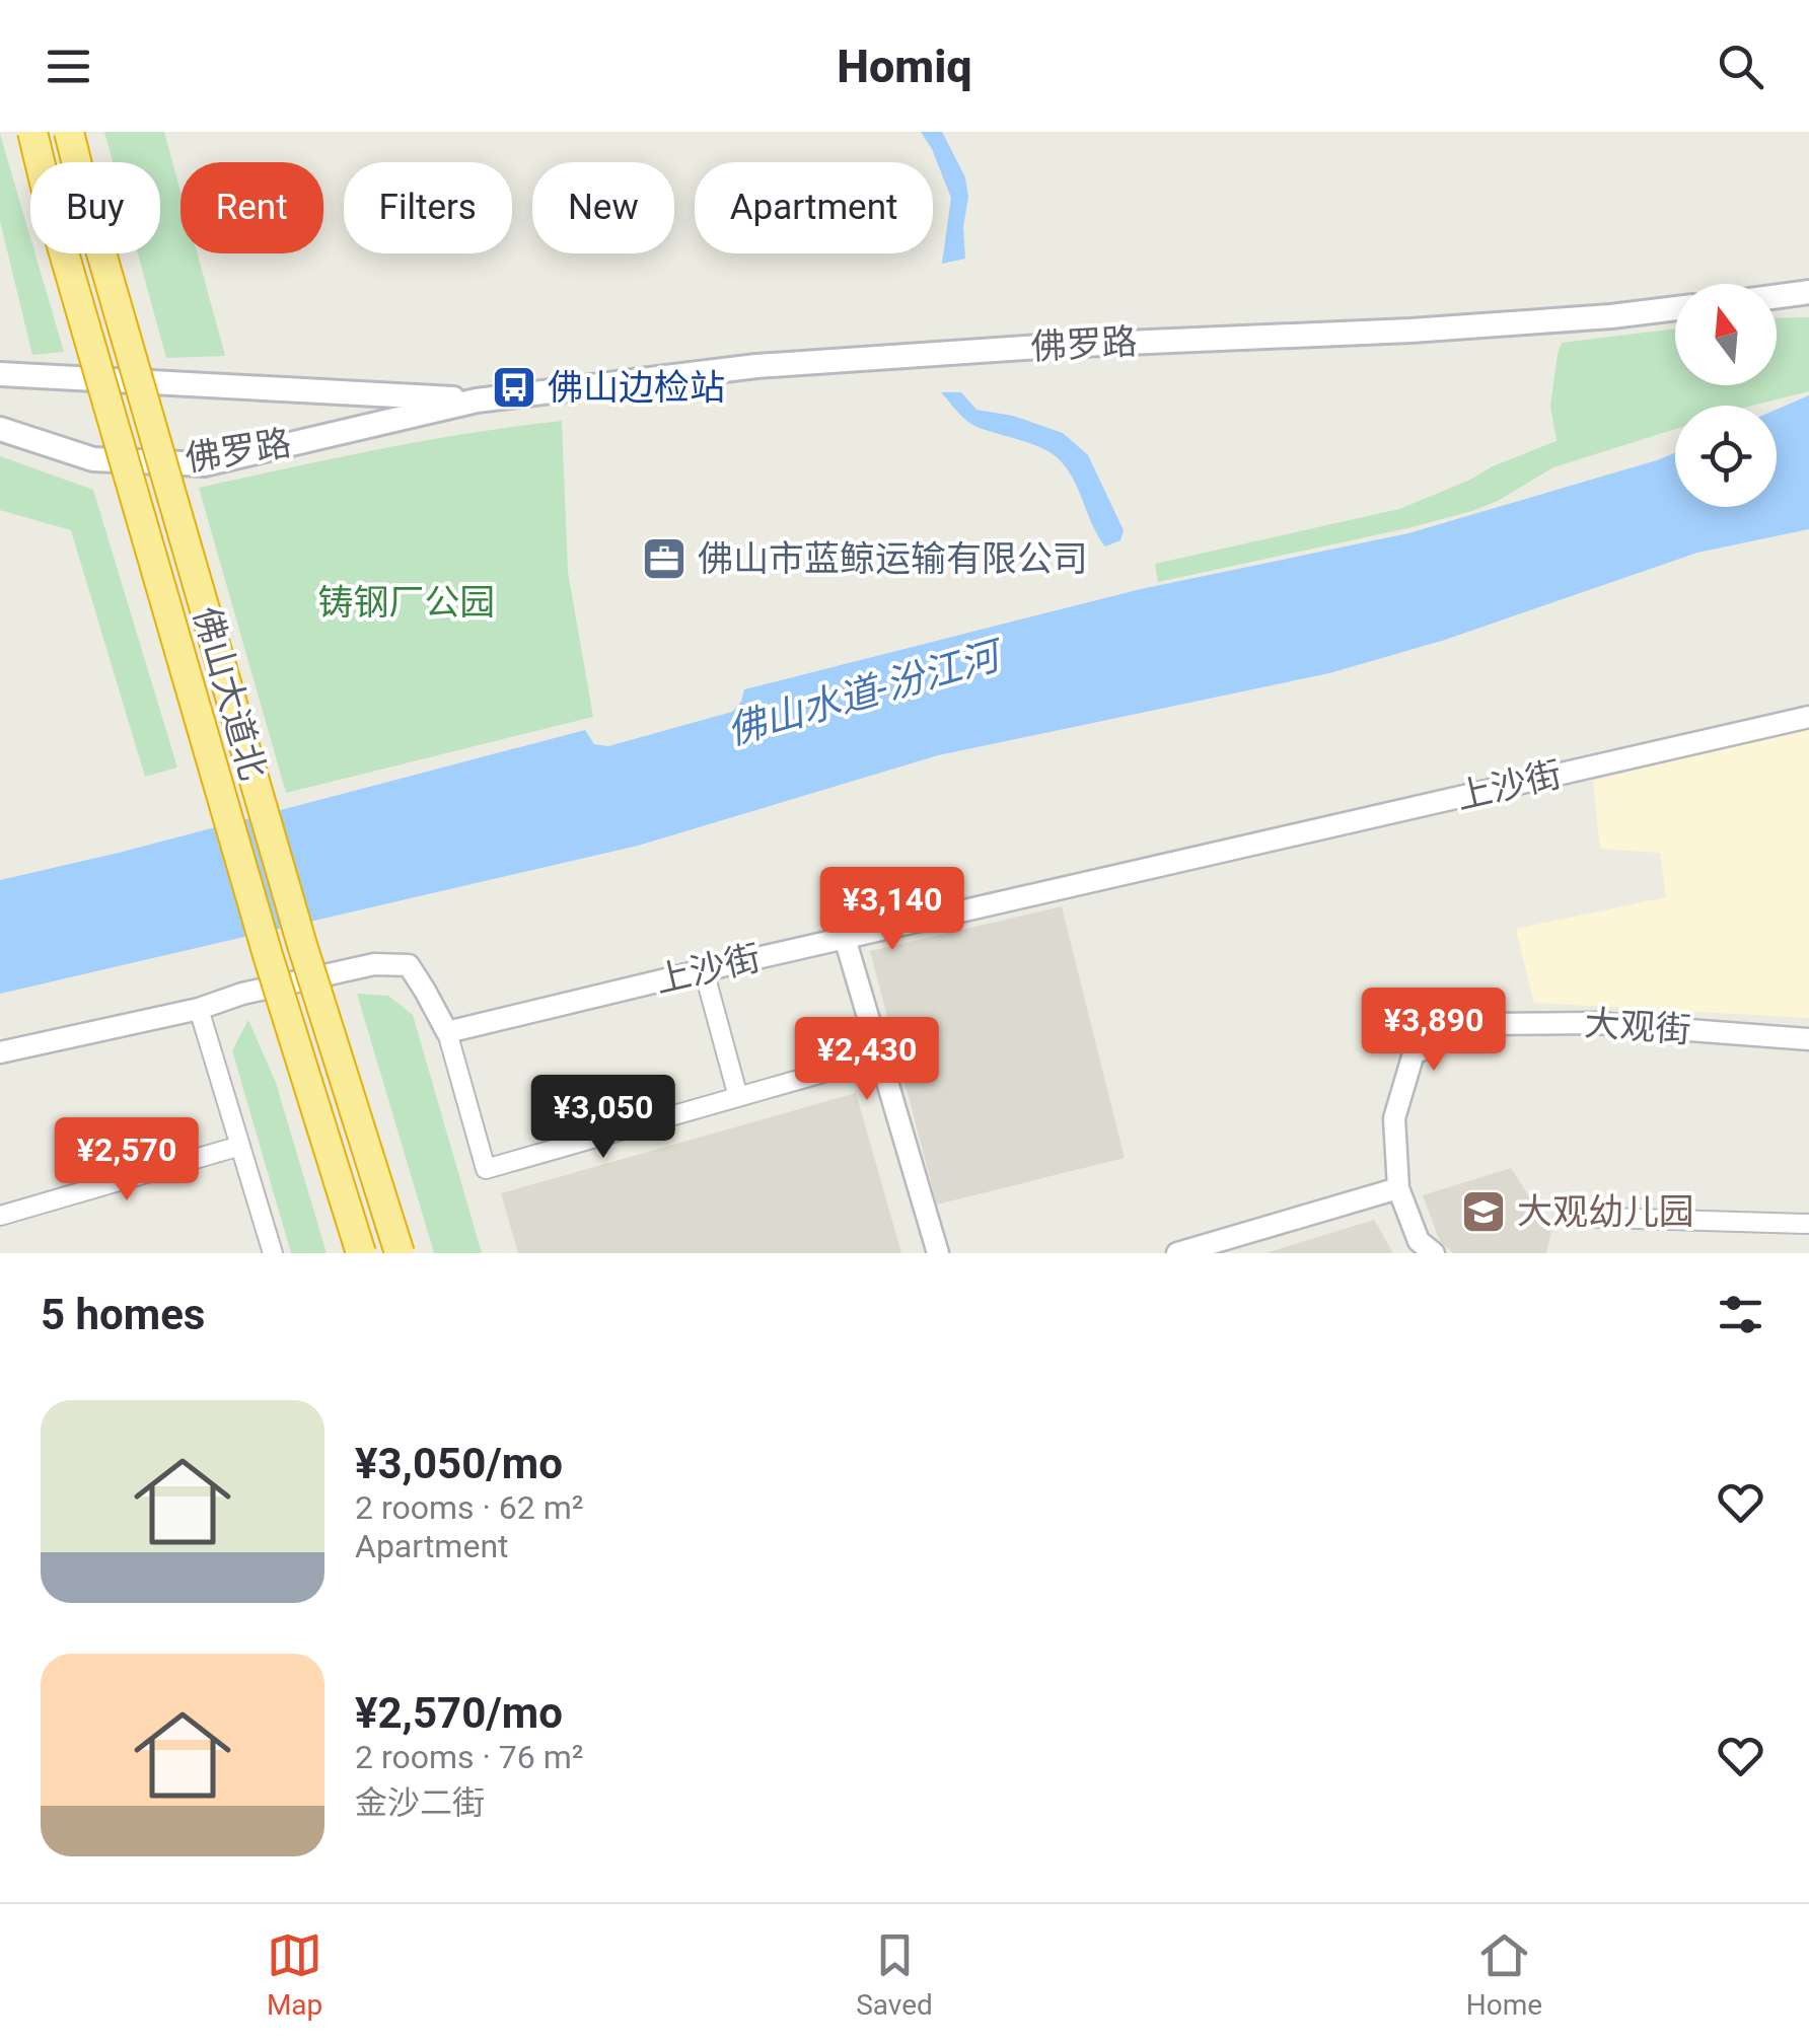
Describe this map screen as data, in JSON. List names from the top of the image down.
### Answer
{
  "streets": {
    "highway": ["佛山大道北"],
    "main road": ["佛罗路"],
    "street": ["上沙街", "大观街"]
  },
  "water": ["佛山水道-汾江河"],
  "parks": ["铸钢厂公园"],
  "places": {
    "bus stop": ["佛山边检站"],
    "office": ["佛山市蓝鲸运输有限公司"],
    "school or university": ["大观幼儿园"]
  },
  "north": "top",
  "page": {
    "header": "Homiq",
    "chip": [
      "Buy",
      "Rent",
      "Filters",
      "New",
      "Apartment"
    ],
    "price": [
      "¥3,140",
      "¥3,890",
      "¥2,430",
      "¥3,050",
      "¥2,570"
    ],
    "heading": "5 homes",
    "list": [
      {
        "name": "¥3,050/mo",
        "note": "2 rooms · 62 m² · Apartment"
      },
      {
        "name": "¥2,570/mo",
        "note": "2 rooms · 76 m² · 金沙二街"
      }
    ],
    "tabs": ["Map", "Saved", "Home"]
  }
}
